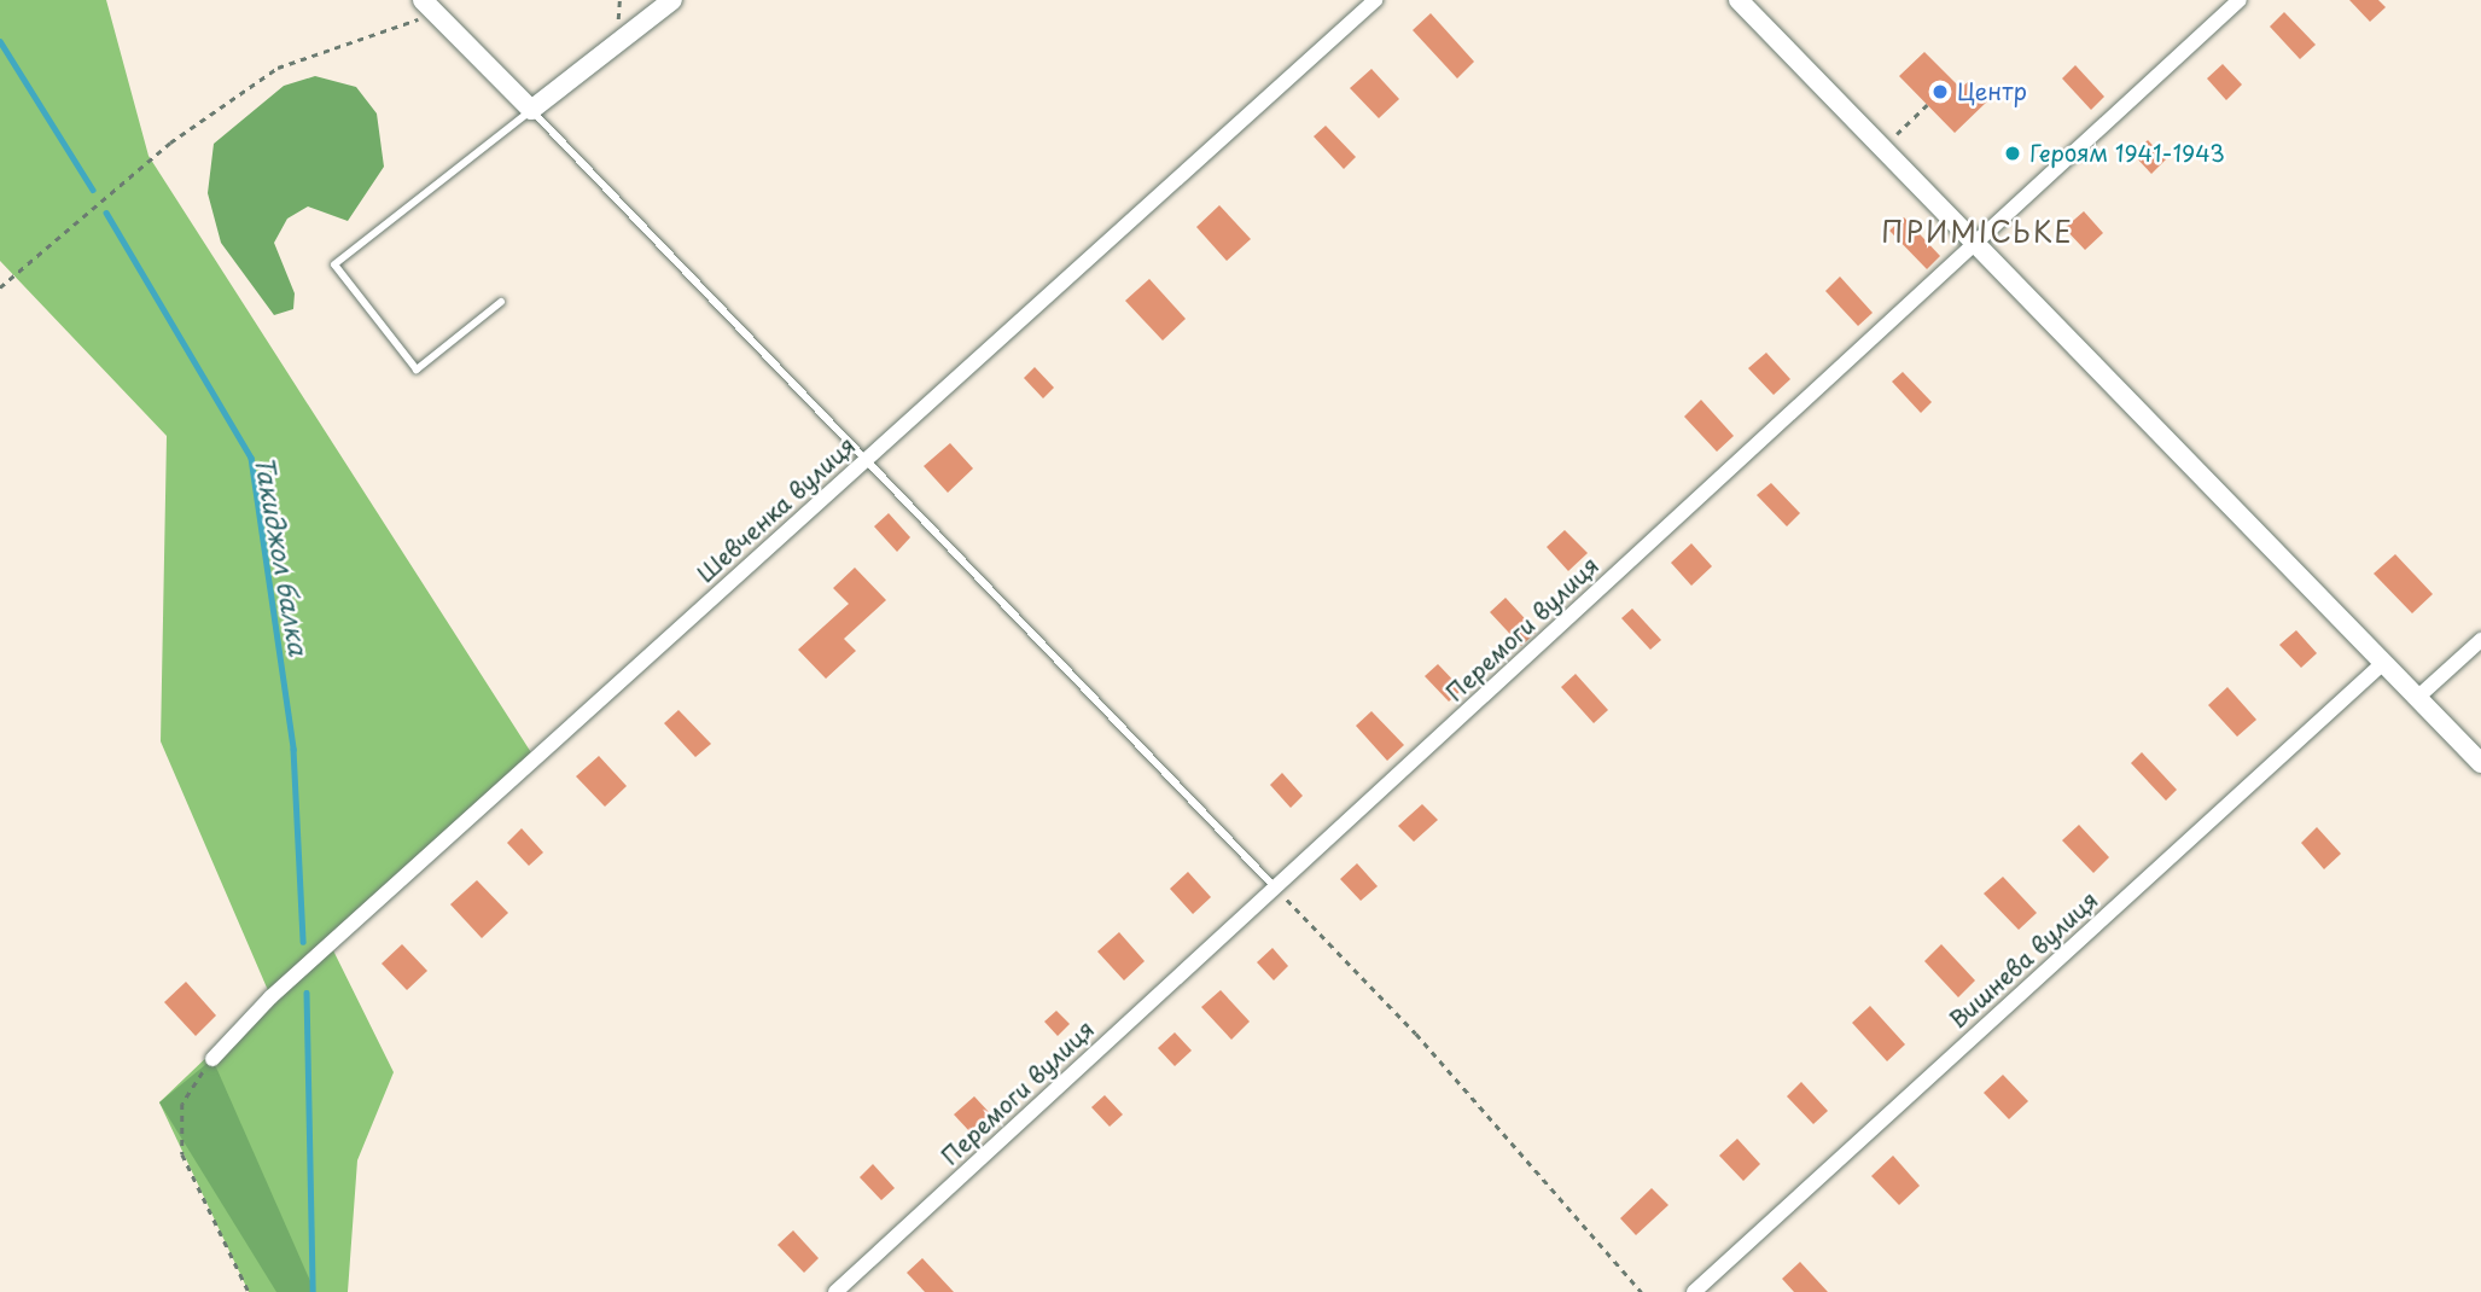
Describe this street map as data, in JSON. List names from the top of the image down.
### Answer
{
  "streets": {
    "street": ["Шевченка вулиця", "Перемоги вулиця", "Вишнева вулиця"]
  },
  "districts": ["ПРИМІСЬКЕ"],
  "water": ["Такиджол балка"],
  "places": ["Центр", "Героям 1941-1943"]
}
